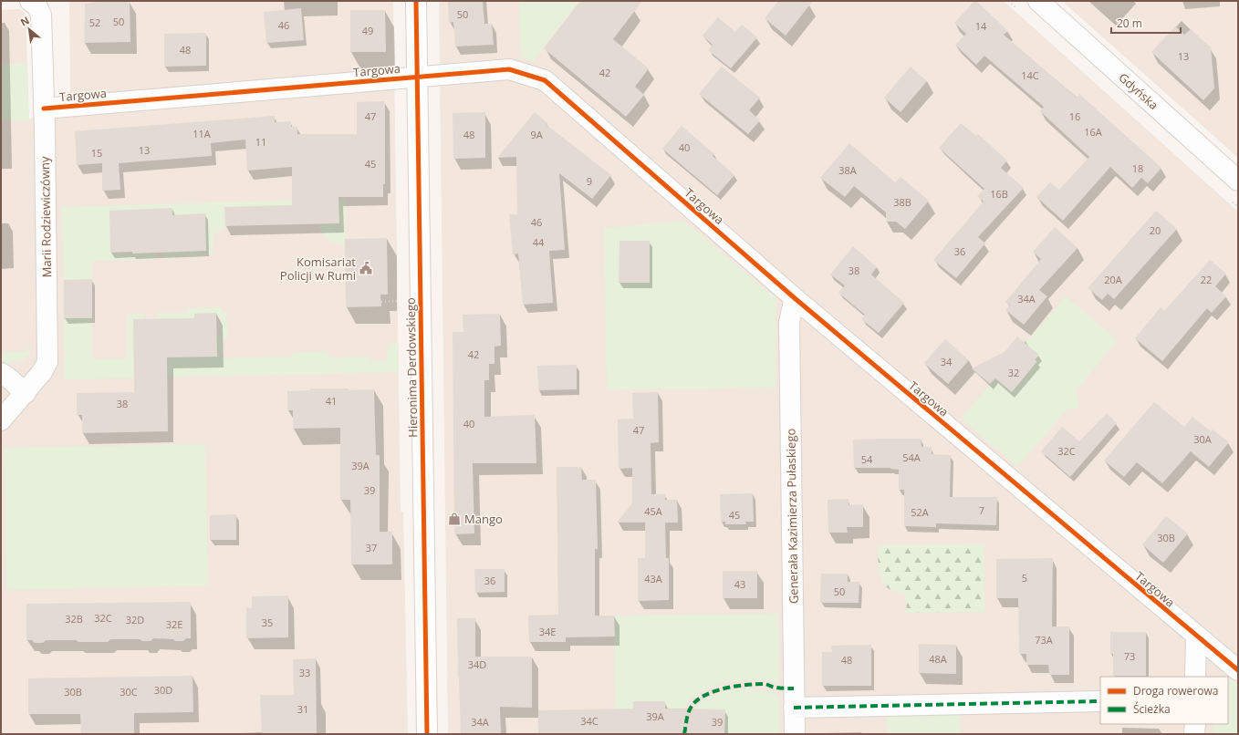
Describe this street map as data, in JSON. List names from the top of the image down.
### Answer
{
  "streets": {
    "street": [
      "Targowa",
      "Gdyńska",
      "Marii Rodziewiczówny",
      "Hieronima Derdowskiego",
      "Generała Kazimierza Pułaskiego"
    ]
  },
  "crossings": [
    ["Targowa", "Marii Rodziewiczówny"],
    ["Targowa", "Hieronima Derdowskiego"],
    ["Targowa", "Generała Kazimierza Pułaskiego"]
  ],
  "places": {
    "public building": ["Komisariat Policji w Rumi"],
    "shop": ["Mango"]
  },
  "house_numbers": [
    "50",
    "50",
    "52",
    "46",
    "14",
    "49",
    "48",
    "13",
    "42",
    "14C",
    "47",
    "16",
    "16A",
    "11A",
    "48",
    "9A",
    "11",
    "40",
    "13",
    "15",
    "45",
    "18",
    "38A",
    "9",
    "16B",
    "38B",
    "46",
    "20",
    "44",
    "36",
    "38",
    "20A",
    "22",
    "34A",
    "42",
    "34",
    "32",
    "41",
    "38",
    "40",
    "47",
    "30A",
    "32C",
    "54A",
    "54",
    "39A",
    "39",
    "7",
    "45A",
    "52A",
    "45",
    "30B",
    "37",
    "5",
    "43A",
    "36",
    "43",
    "50",
    "32C",
    "32B",
    "32D",
    "35",
    "32E",
    "34E",
    "73A",
    "73",
    "48A",
    "48",
    "34D",
    "33",
    "30D",
    "30B",
    "30C",
    "31",
    "39A",
    "34C",
    "34A",
    "39"
  ],
  "legend": ["Droga rowerowa", "Ścieżka"],
  "scale_bar": "20 m",
  "north": "top left"
}
